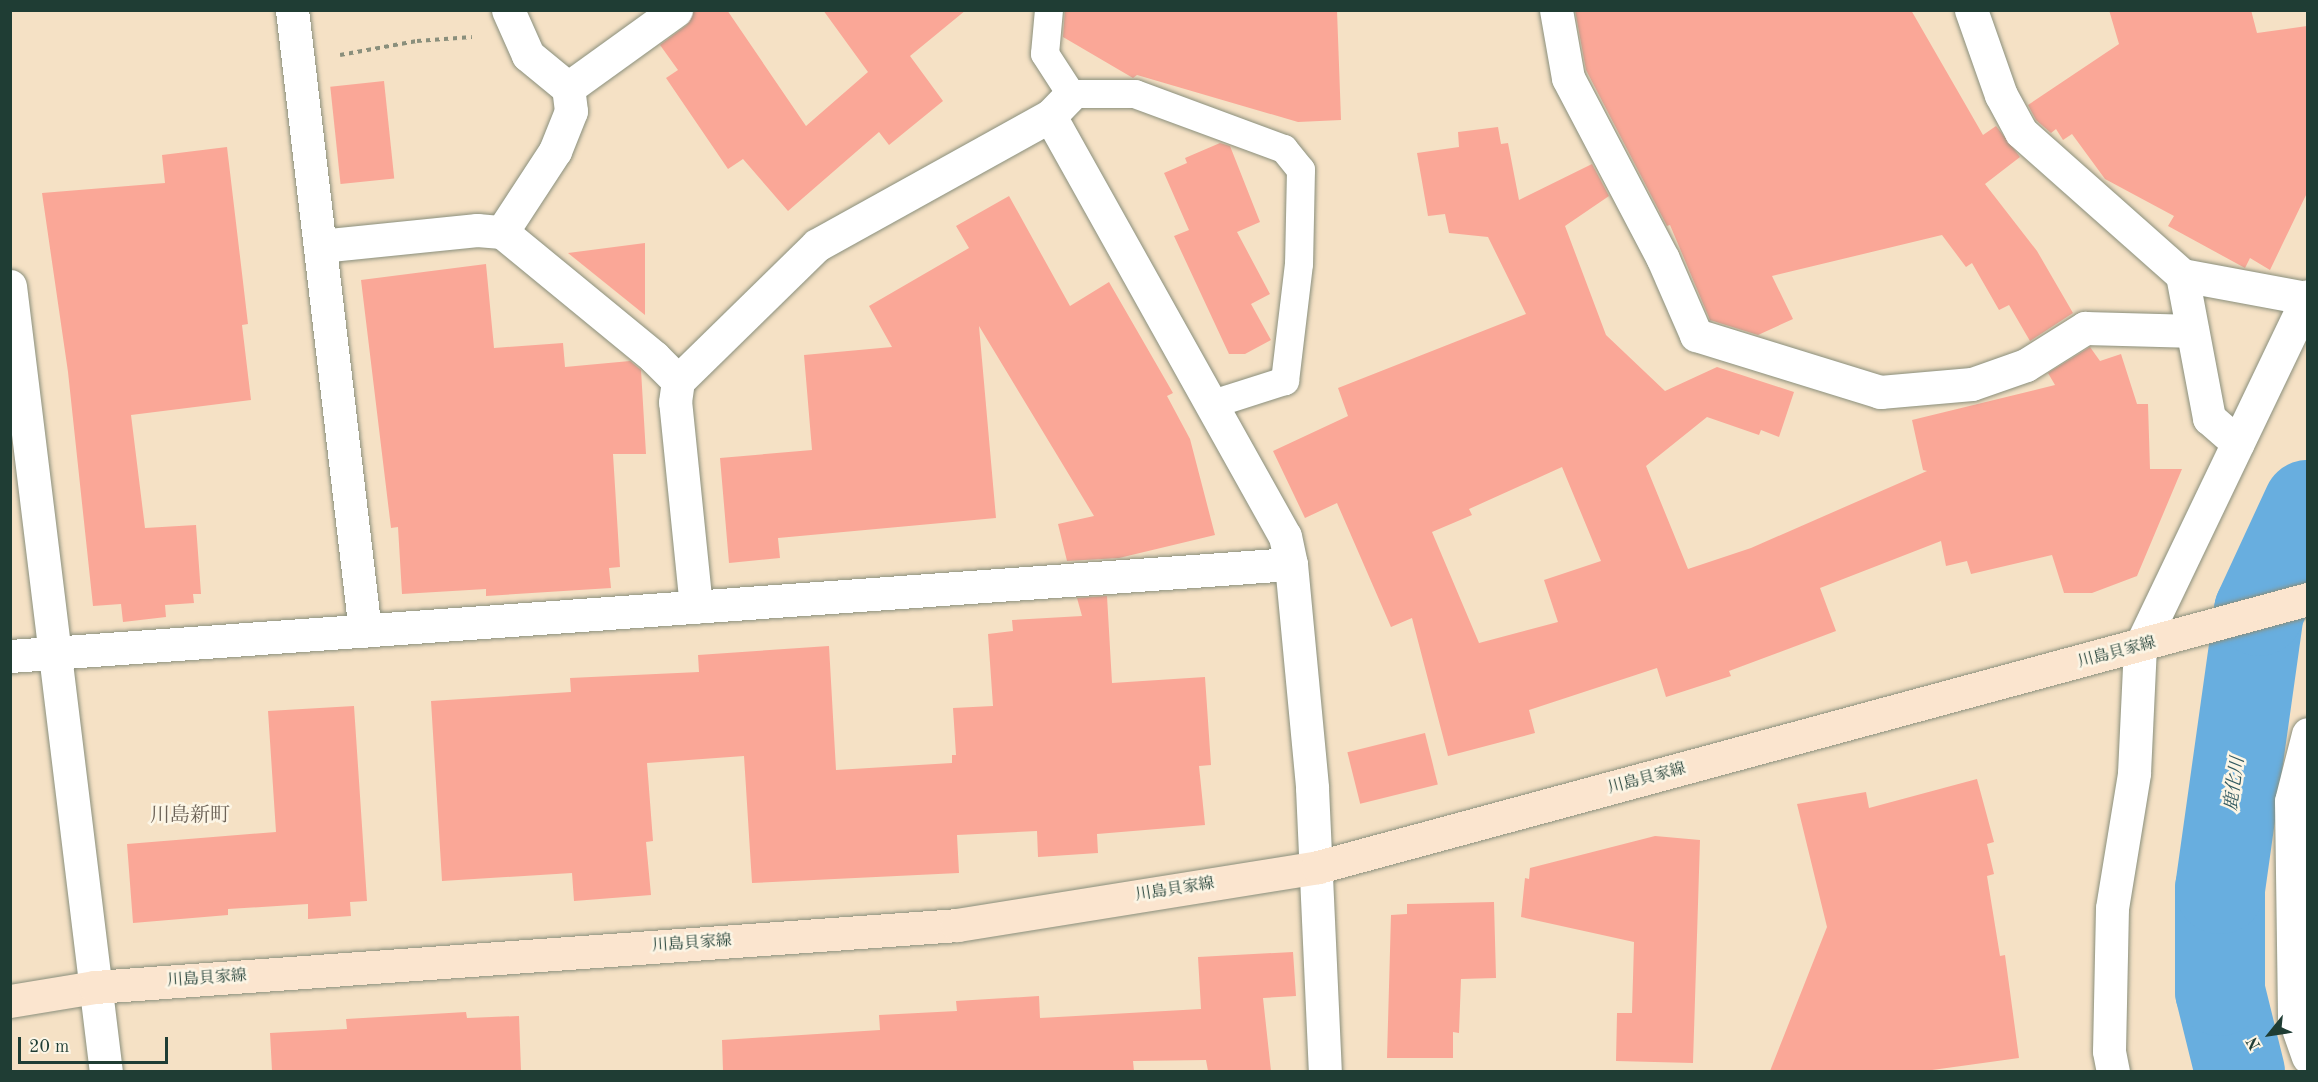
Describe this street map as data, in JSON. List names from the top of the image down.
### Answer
{
  "streets": {
    "main road": ["川島貝家線"]
  },
  "districts": ["川島新町"],
  "water": ["鹿化川"],
  "scale_bar": "20 m",
  "north": "bottom left"
}
